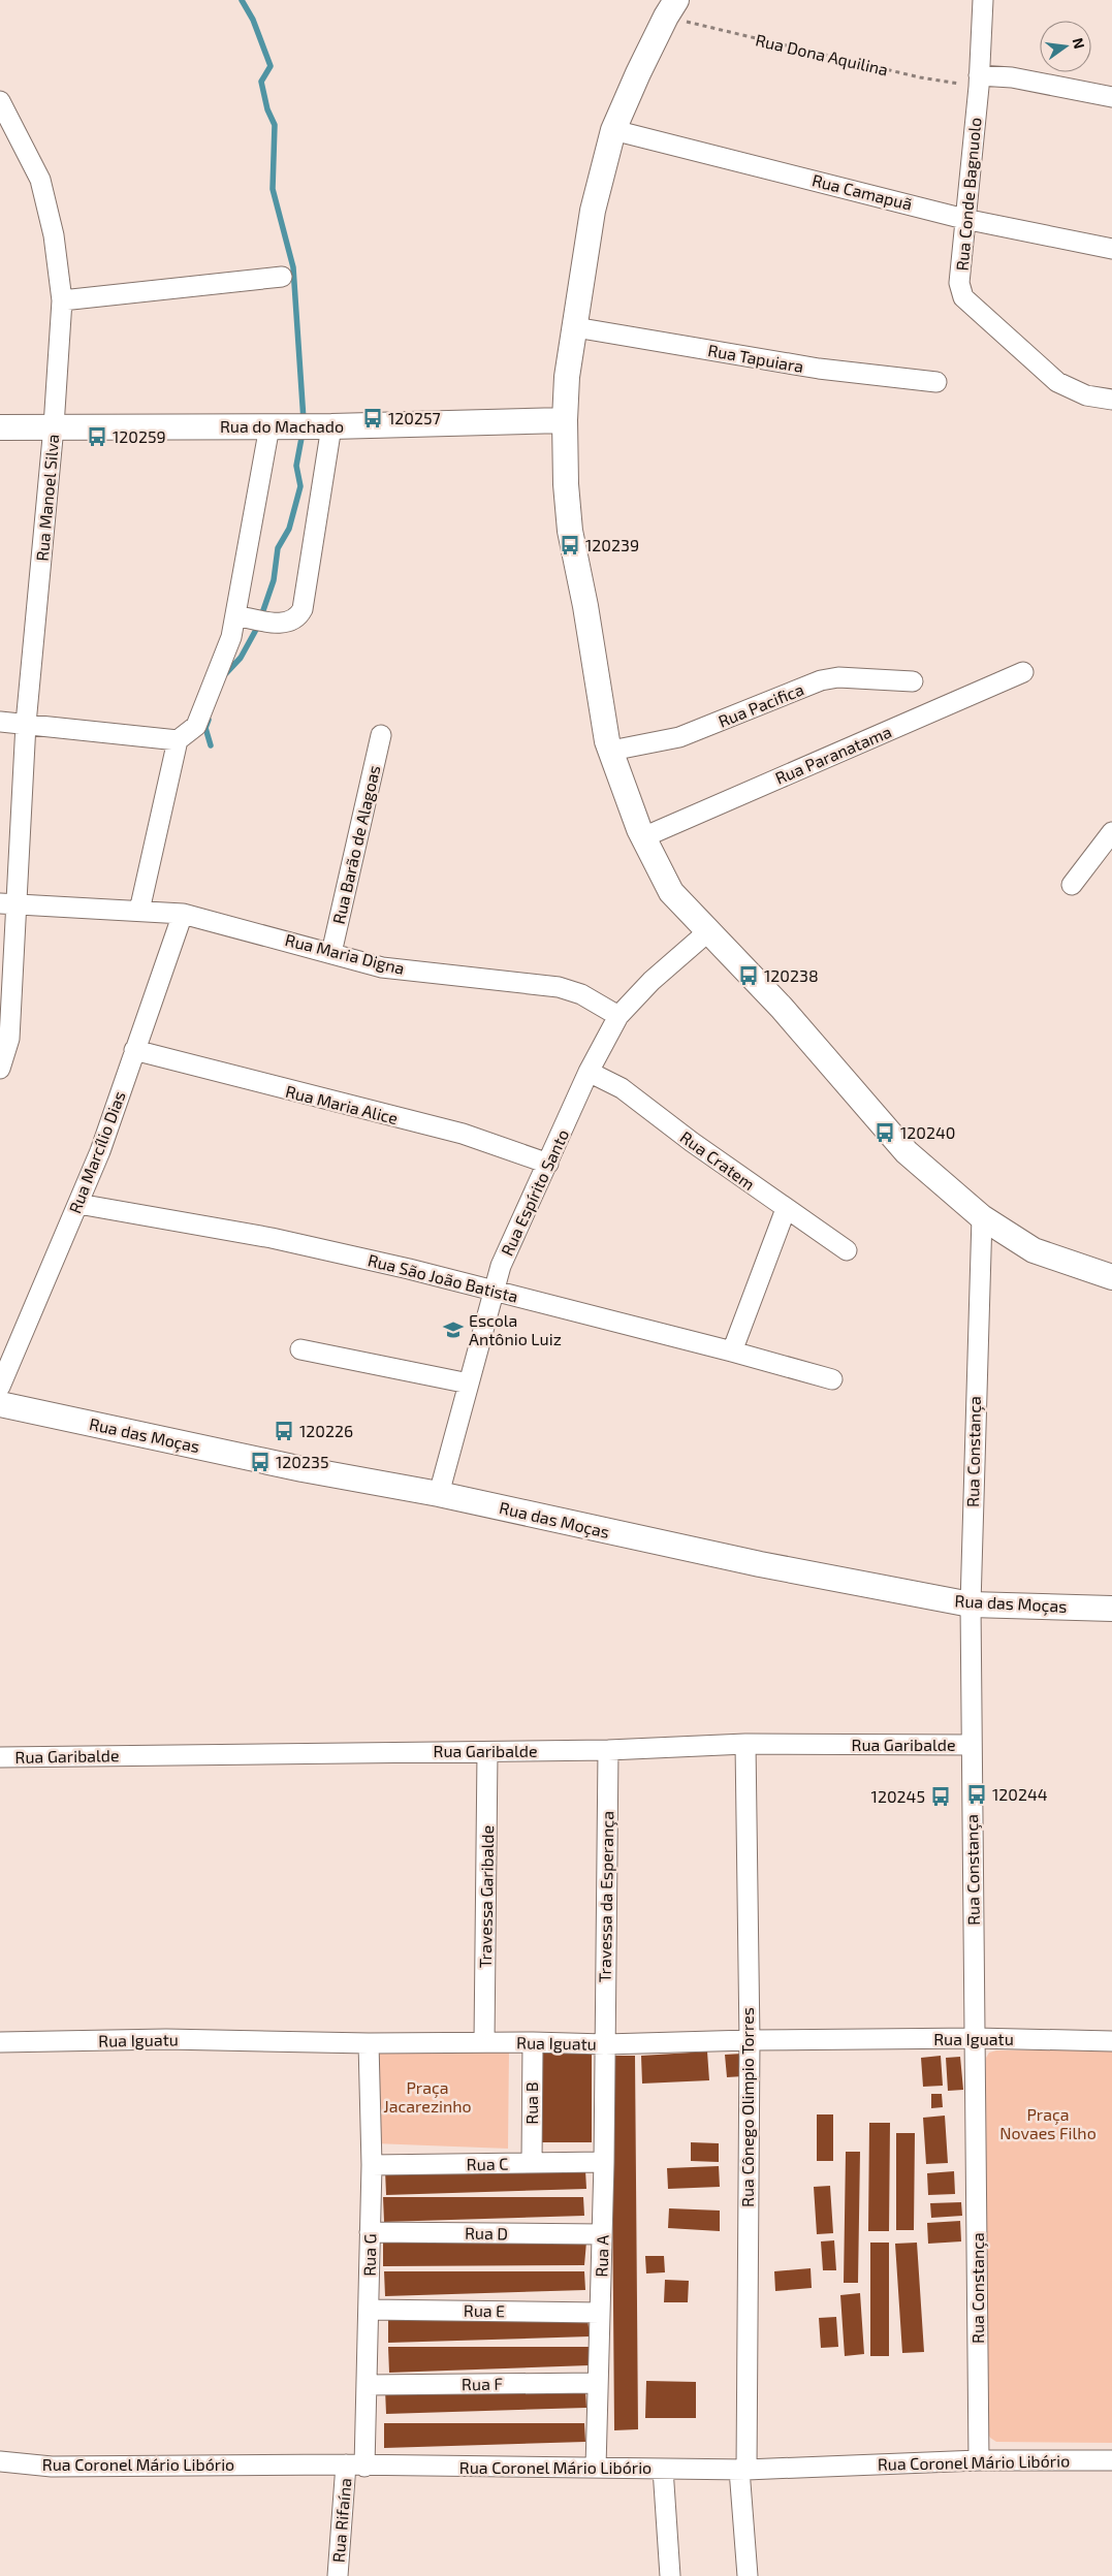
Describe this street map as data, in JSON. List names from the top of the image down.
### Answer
{
  "streets": {
    "street": [
      "Rua Camapuã",
      "Rua Conde Bagnuolo",
      "Rua Tapuiara",
      "Rua do Machado",
      "Rua Manoel Silva",
      "Rua Pacifica",
      "Rua Paranatama",
      "Rua Barão de Alagoas",
      "Rua Maria Digna",
      "Rua Maria Alice",
      "Rua Marcílio Dias",
      "Rua Cratem",
      "Rua Espírito Santo",
      "Rua São João Batista",
      "Rua das Moças",
      "Rua Constança",
      "Rua Garibalde",
      "Travessa Garibalde",
      "Travessa da Esperança",
      "Rua Iguatu",
      "Rua B",
      "Rua Cônego Olimpio Torres",
      "Rua C",
      "Rua D",
      "Rua G",
      "Rua A",
      "Rua E",
      "Rua F",
      "Rua Coronel Mário Libório",
      "Rua Rifaína"
    ],
    "path": ["Rua Dona Aquilina"]
  },
  "crossings": [
    ["Rua Dona Aquilina", "Rua Conde Bagnuolo"],
    ["Rua Camapuã", "Rua Conde Bagnuolo"],
    ["Rua do Machado", "Rua Manoel Silva"],
    ["Rua Manoel Silva", "Rua Maria Digna"],
    ["Rua Barão de Alagoas", "Rua Maria Digna"],
    ["Rua Maria Digna", "Rua Marcílio Dias"],
    ["Rua Maria Digna", "Rua Espírito Santo"],
    ["Rua Maria Alice", "Rua Marcílio Dias"],
    ["Rua Maria Alice", "Rua Espírito Santo"],
    ["Rua Marcílio Dias", "Rua São João Batista"],
    ["Rua Cratem", "Rua Espírito Santo"],
    ["Rua Espírito Santo", "Rua São João Batista"],
    ["Rua Espírito Santo", "Rua das Moças"],
    ["Rua das Moças", "Rua Constança"],
    ["Rua Constança", "Rua Garibalde"],
    ["Rua Constança", "Rua Iguatu"],
    ["Rua Constança", "Rua Coronel Mário Libório"],
    ["Rua Garibalde", "Travessa Garibalde"],
    ["Rua Garibalde", "Travessa da Esperança"],
    ["Rua Garibalde", "Rua Cônego Olimpio Torres"],
    ["Travessa Garibalde", "Rua Iguatu"],
    ["Travessa da Esperança", "Rua Iguatu"],
    ["Travessa da Esperança", "Rua A"],
    ["Rua Iguatu", "Rua B"],
    ["Rua Iguatu", "Rua Cônego Olimpio Torres"],
    ["Rua Iguatu", "Rua G"],
    ["Rua Iguatu", "Rua A"],
    ["Rua B", "Rua C"],
    ["Rua Cônego Olimpio Torres", "Rua Coronel Mário Libório"],
    ["Rua C", "Rua G"],
    ["Rua C", "Rua A"],
    ["Rua D", "Rua G"],
    ["Rua D", "Rua A"],
    ["Rua G", "Rua E"],
    ["Rua G", "Rua F"],
    ["Rua G", "Rua Coronel Mário Libório"],
    ["Rua G", "Rua Rifaína"],
    ["Rua A", "Rua E"],
    ["Rua A", "Rua F"],
    ["Rua A", "Rua Coronel Mário Libório"],
    ["Rua Coronel Mário Libório", "Rua Rifaína"]
  ],
  "parks": ["Praça Jacarezinho", "Praça Novaes Filho"],
  "places": {
    "bus stop": [
      "120257",
      "120259",
      "120239",
      "120238",
      "120240",
      "120226",
      "120235",
      "120244",
      "120245"
    ],
    "school or university": ["Escola Antônio Luiz"]
  },
  "north": "right"
}
